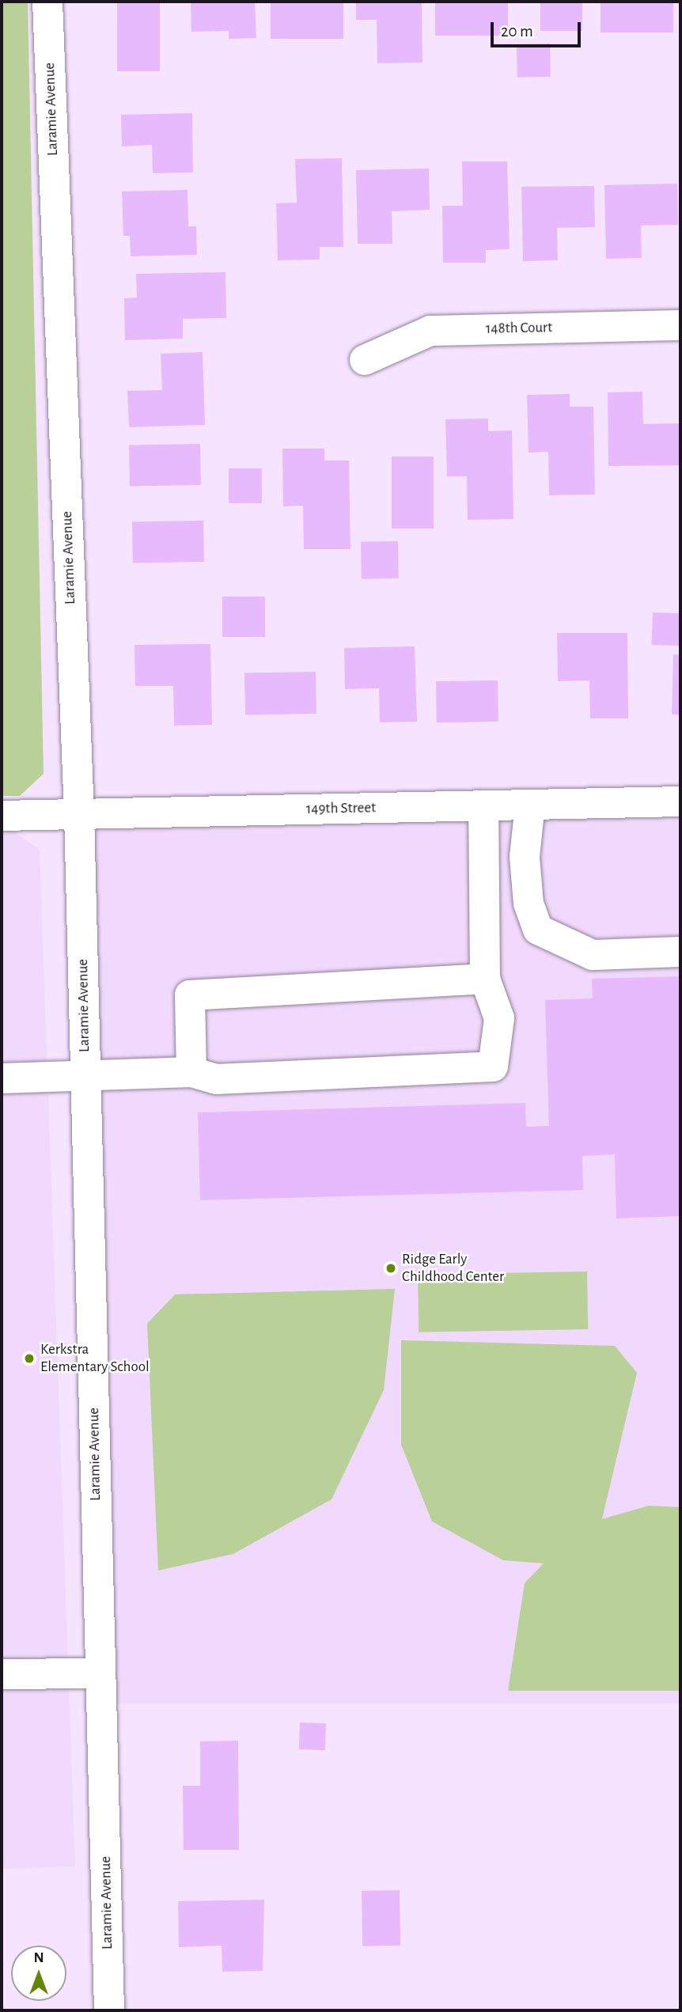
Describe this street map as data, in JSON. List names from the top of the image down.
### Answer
{
  "streets": {
    "street": ["Laramie Avenue", "148th Court", "149th Street"]
  },
  "crossings": [
    ["Laramie Avenue", "149th Street"]
  ],
  "places": ["Ridge Early Childhood Center", "Kerkstra Elementary School"],
  "scale_bar": "20 m",
  "north": "top"
}
